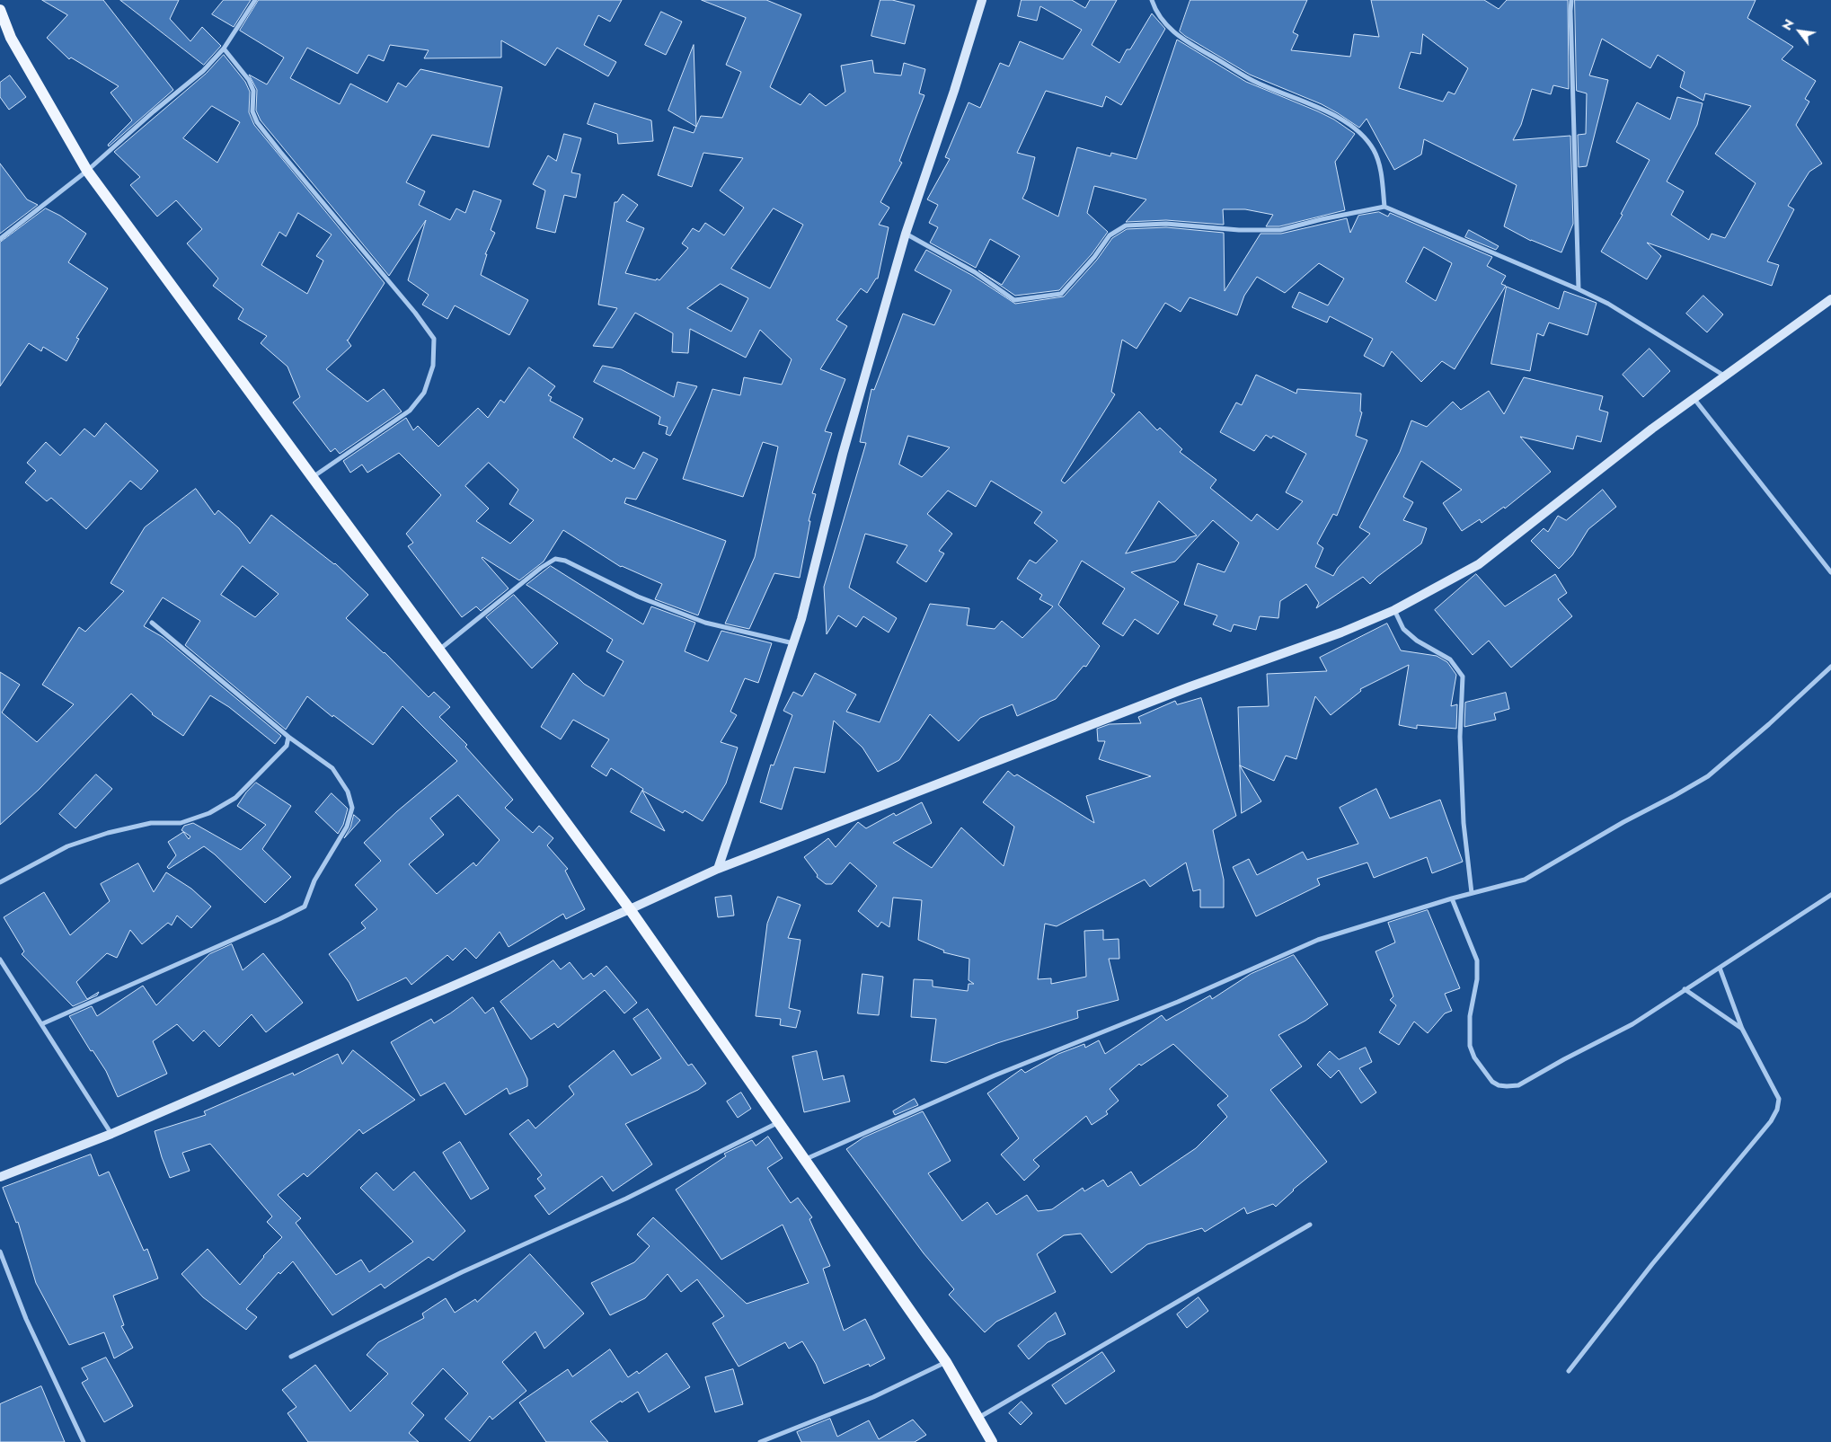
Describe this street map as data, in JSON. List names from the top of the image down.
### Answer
{
  "north": "top left"
}
